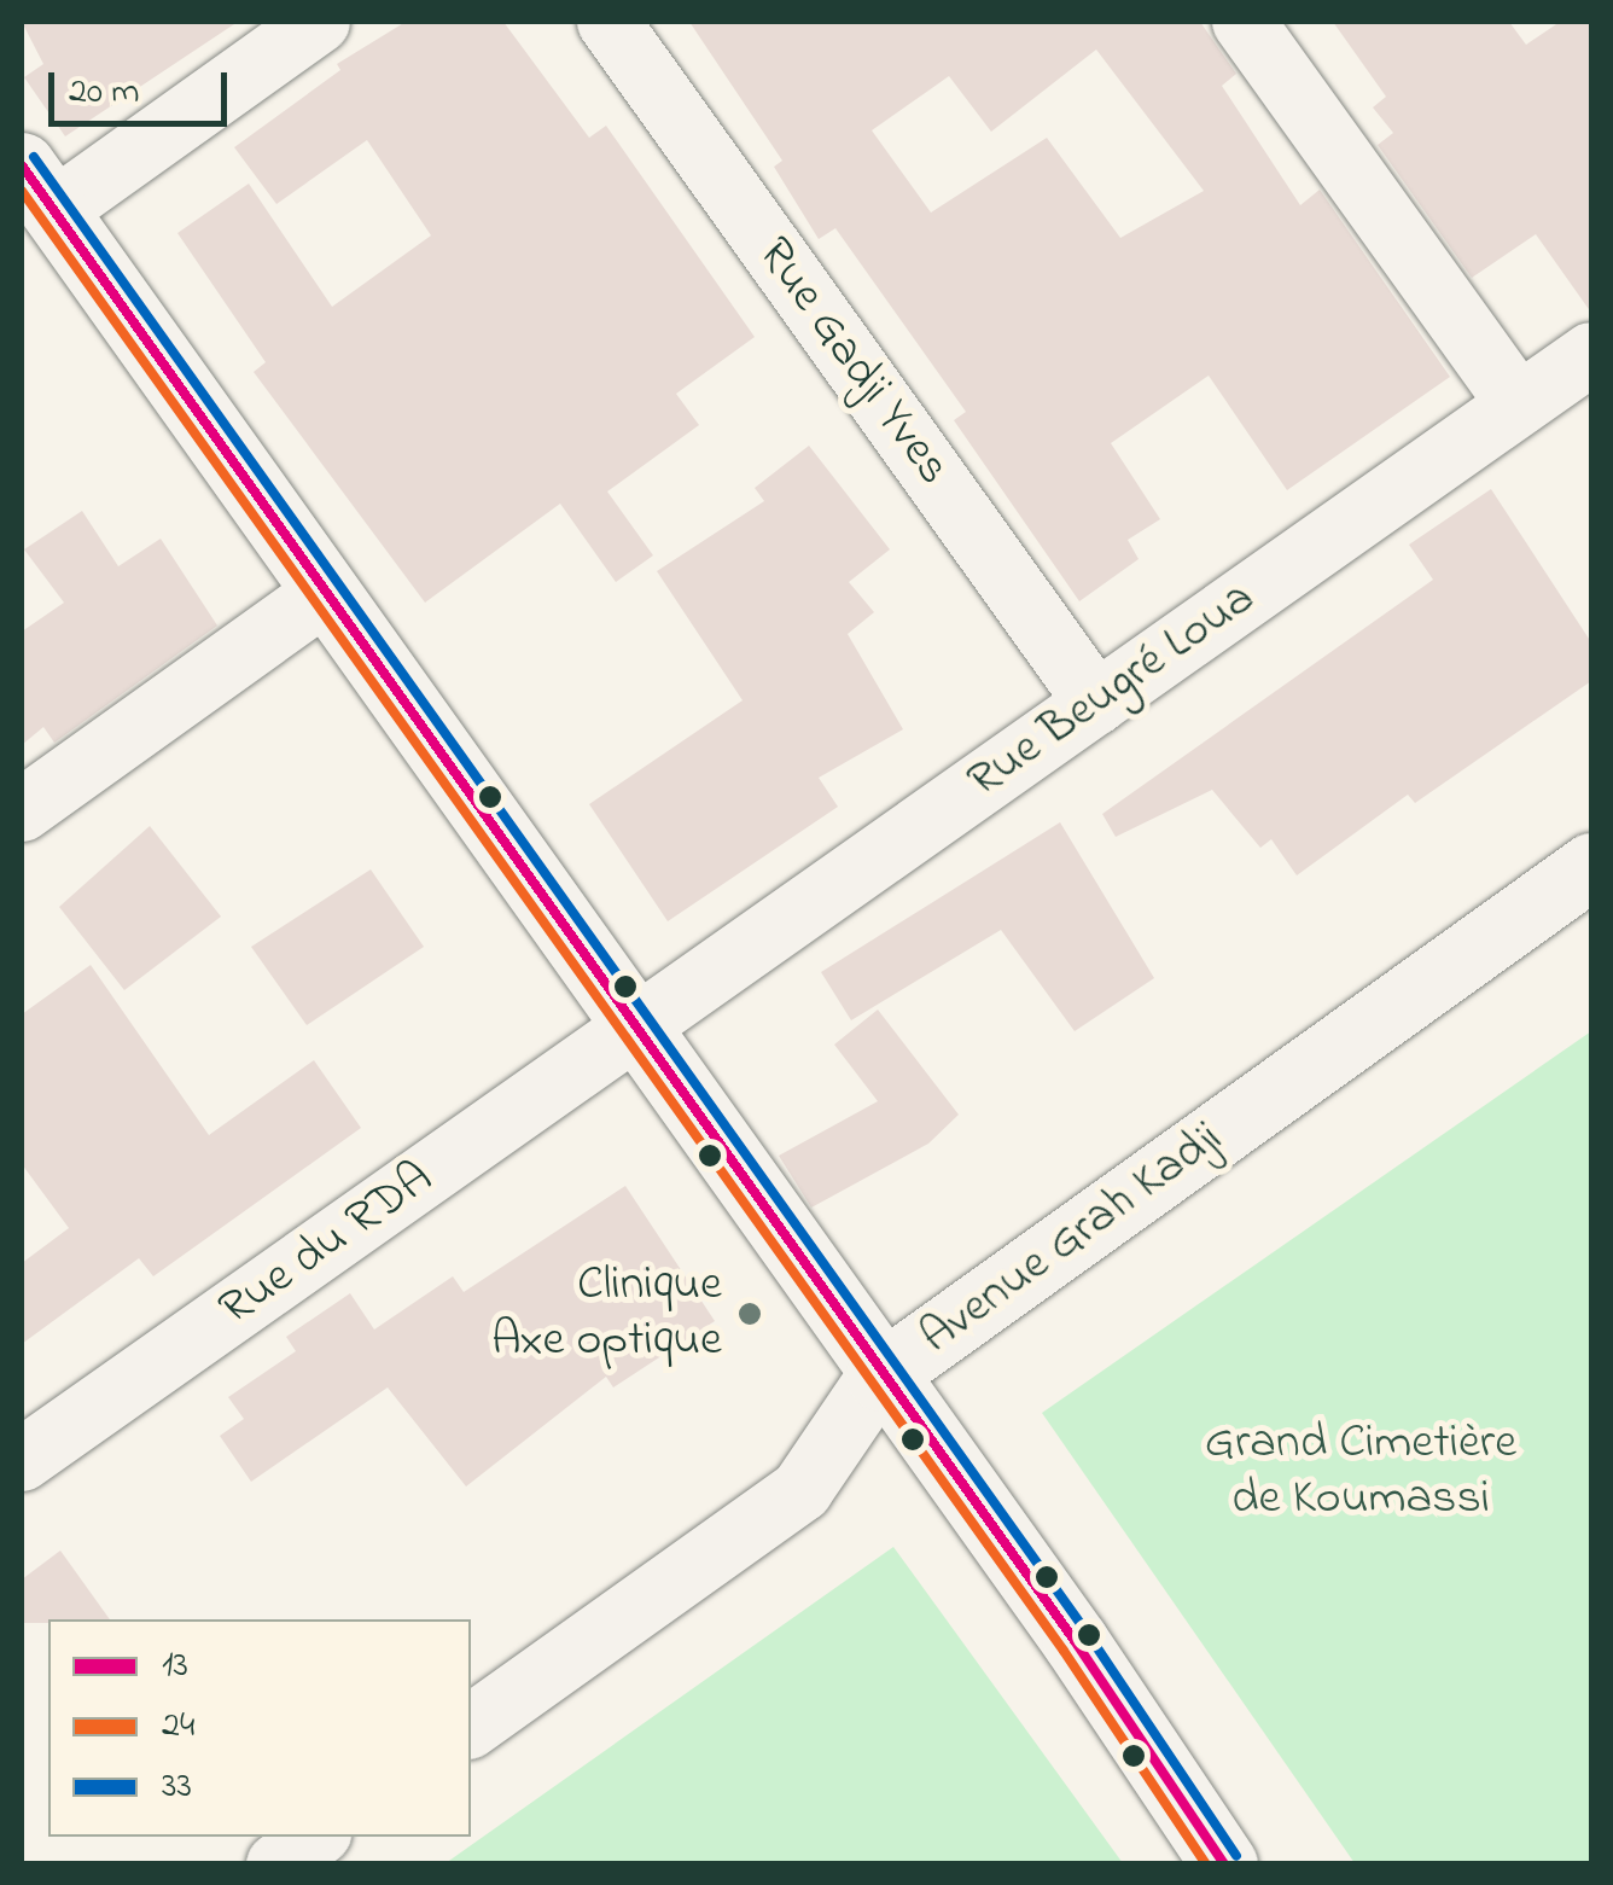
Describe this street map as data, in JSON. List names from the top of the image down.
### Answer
{
  "streets": {
    "street": [
      "Rue Gadji Yves",
      "Rue Beugré Loua",
      "Avenue Grah Kadji",
      "Rue du RDA"
    ]
  },
  "crossings": [
    ["Rue Gadji Yves", "Rue Beugré Loua"],
    ["Rue Beugré Loua", "Rue du RDA"]
  ],
  "parks": ["Grand Cimetière de Koumassi"],
  "places": ["Clinique Axe optique"],
  "lines": ["transit line 33", "transit line 13", "transit line 24"],
  "legend": ["13", "24", "33"],
  "scale_bar": "20 m"
}
